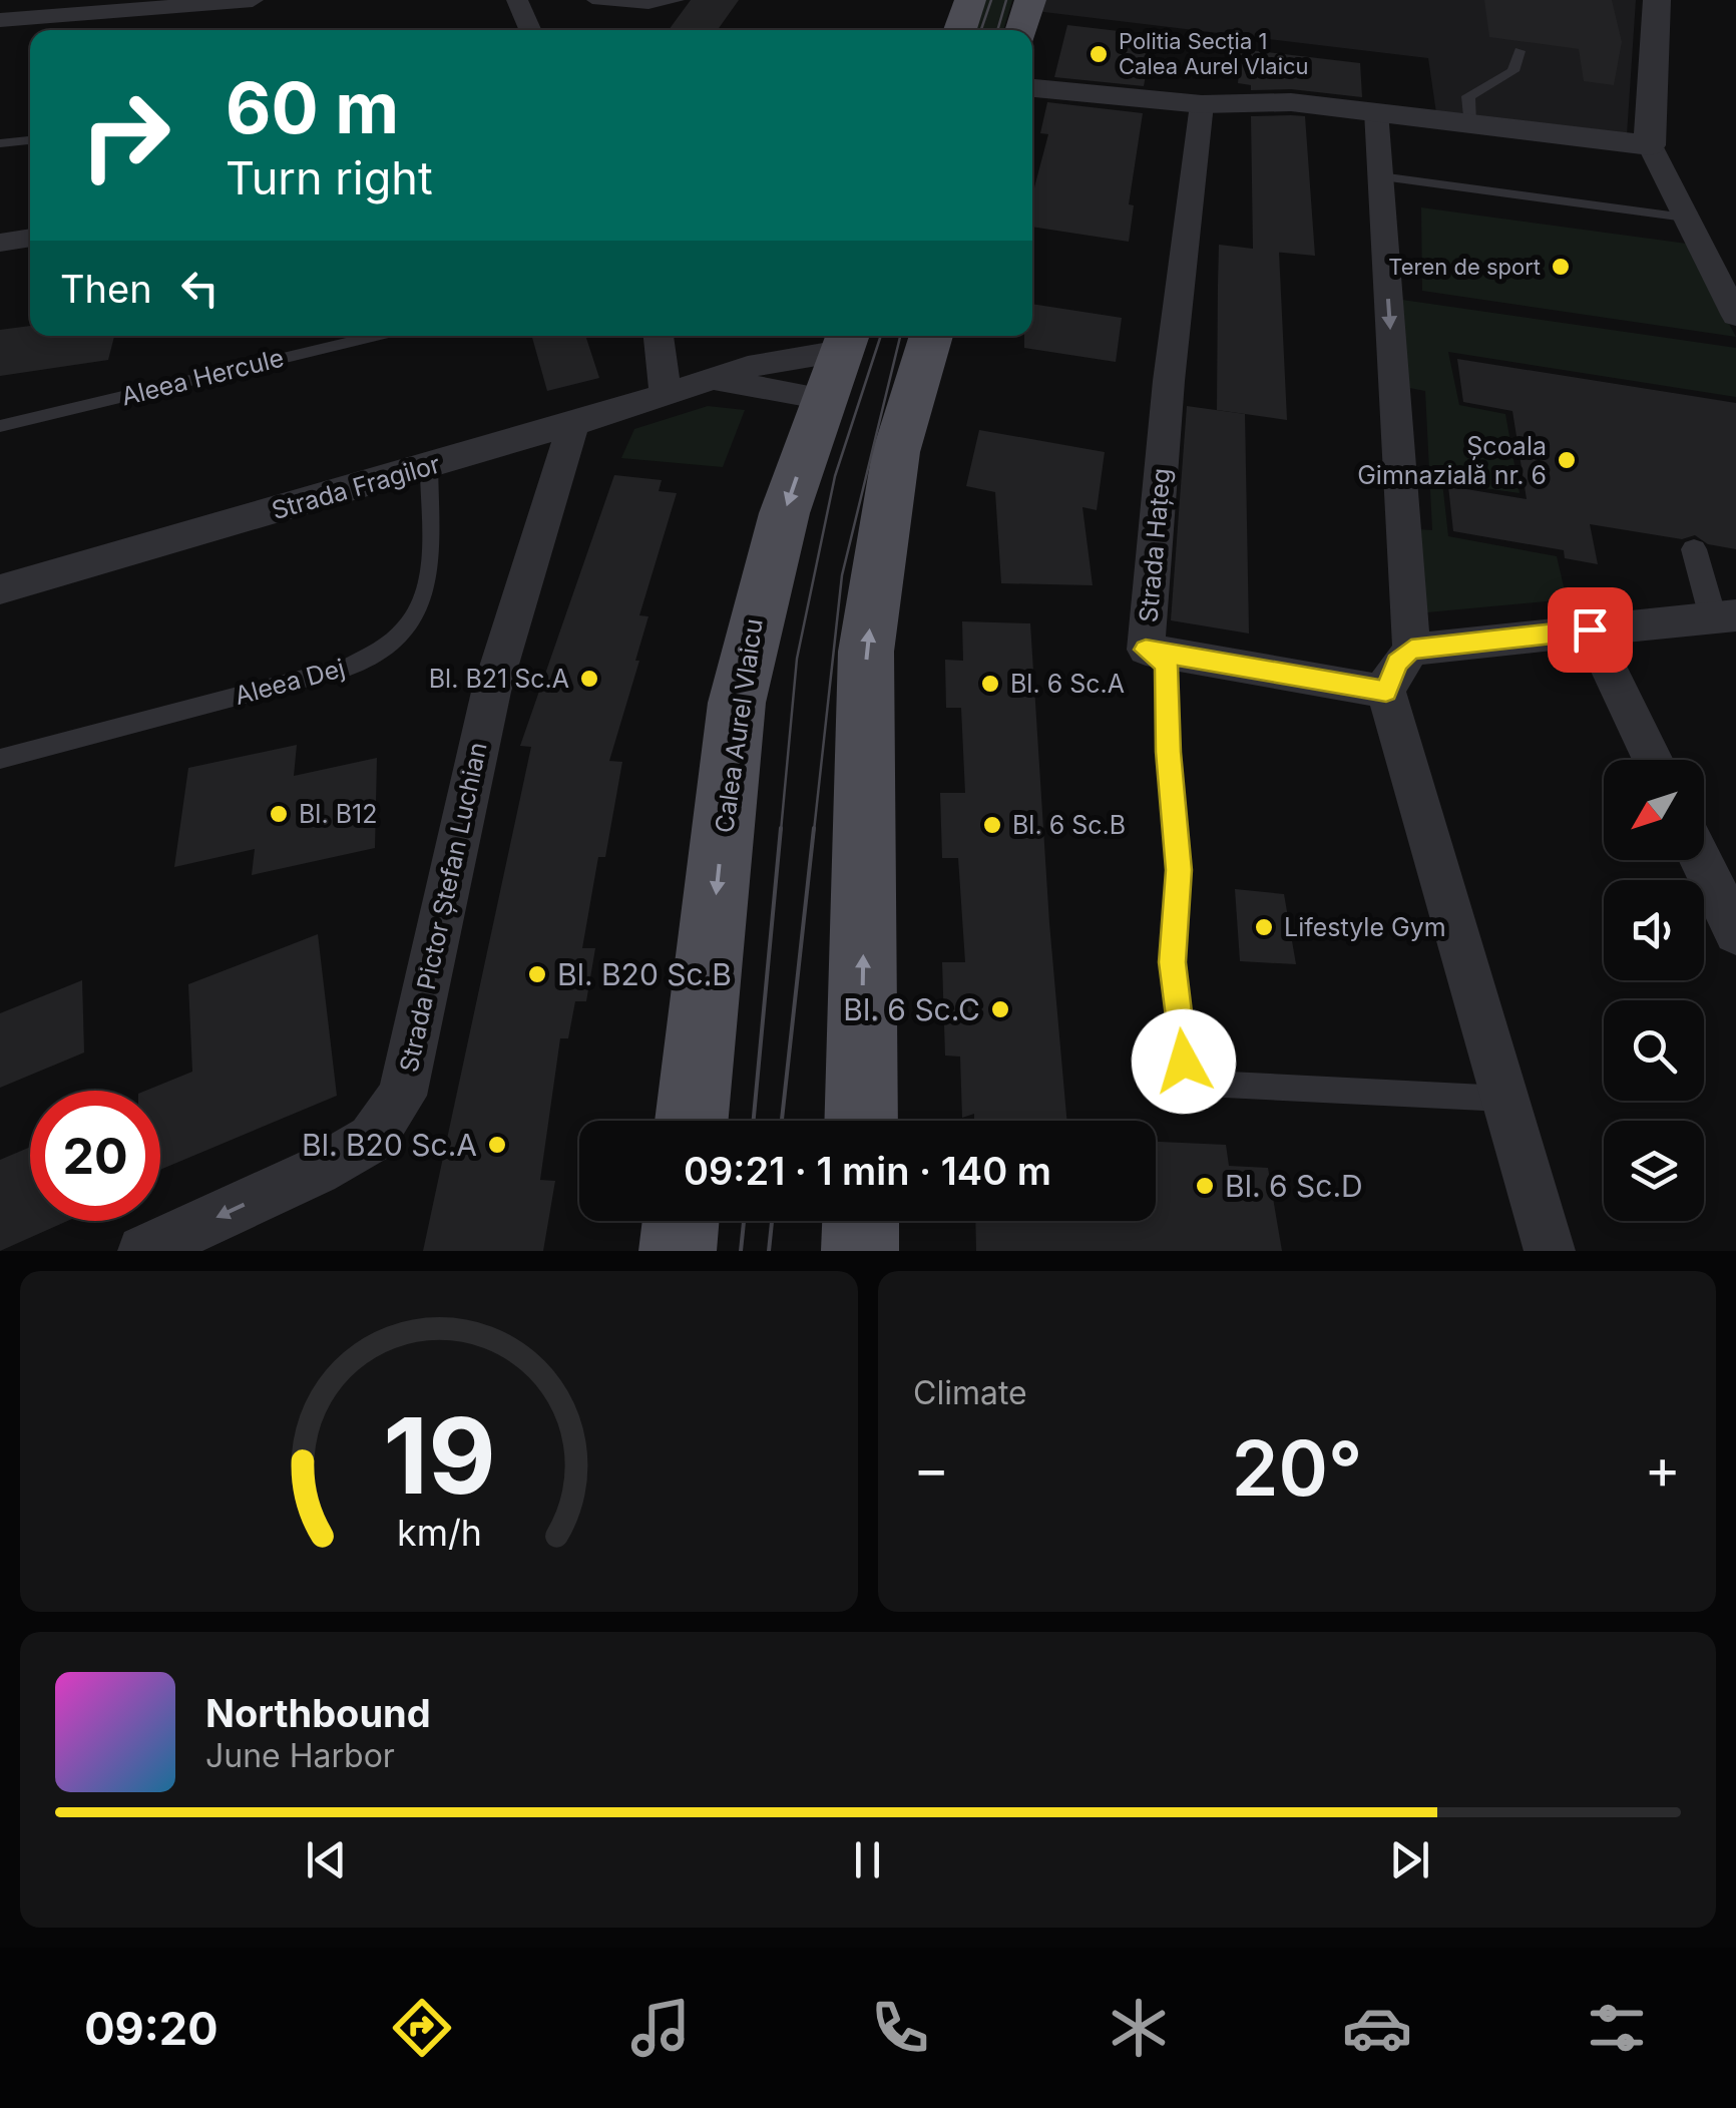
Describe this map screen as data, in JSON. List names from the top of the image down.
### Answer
{
  "streets": {
    "main road": ["Calea Aurel Vlaicu"],
    "street": ["Strada Fragilor", "Strada Hațeg", "Strada Pictor Ștefan Luchian"],
    "lane": ["Aleea Hercule", "Aleea Dej"]
  },
  "crossings": [
    ["Strada Fragilor", "Aleea Dej"],
    ["Strada Fragilor", "Calea Aurel Vlaicu"],
    ["Strada Fragilor", "Strada Pictor Ștefan Luchian"]
  ],
  "one_way": ["Strada Pictor Ștefan Luchian"],
  "places": [
    "Politia Secția 1 Calea Aurel Vlaicu",
    "Teren de sport",
    "Școala Gimnazială nr. 6",
    "Bl. B21 Sc.A",
    "Bl. 6 Sc.A",
    "Bl. B12",
    "Bl. 6 Sc.B",
    "Lifestyle Gym",
    "Bl. B20 Sc.B",
    "Bl. 6 Sc.C",
    "Bl. B20 Sc.A",
    "Bl. 6 Sc.D"
  ],
  "north": "bottom left",
  "page": {
    "turn": ["60 m", "Turn right"],
    "then": "Then",
    "limit": "20",
    "trip": "09:21 · 1 min · 140 m",
    "tile": "Climate",
    "heat": ["−", "20°", "+"],
    "song": ["Northbound", "June Harbor"],
    "tabs": "09:20",
    "gauge": ["19", "km/h"]
  }
}
